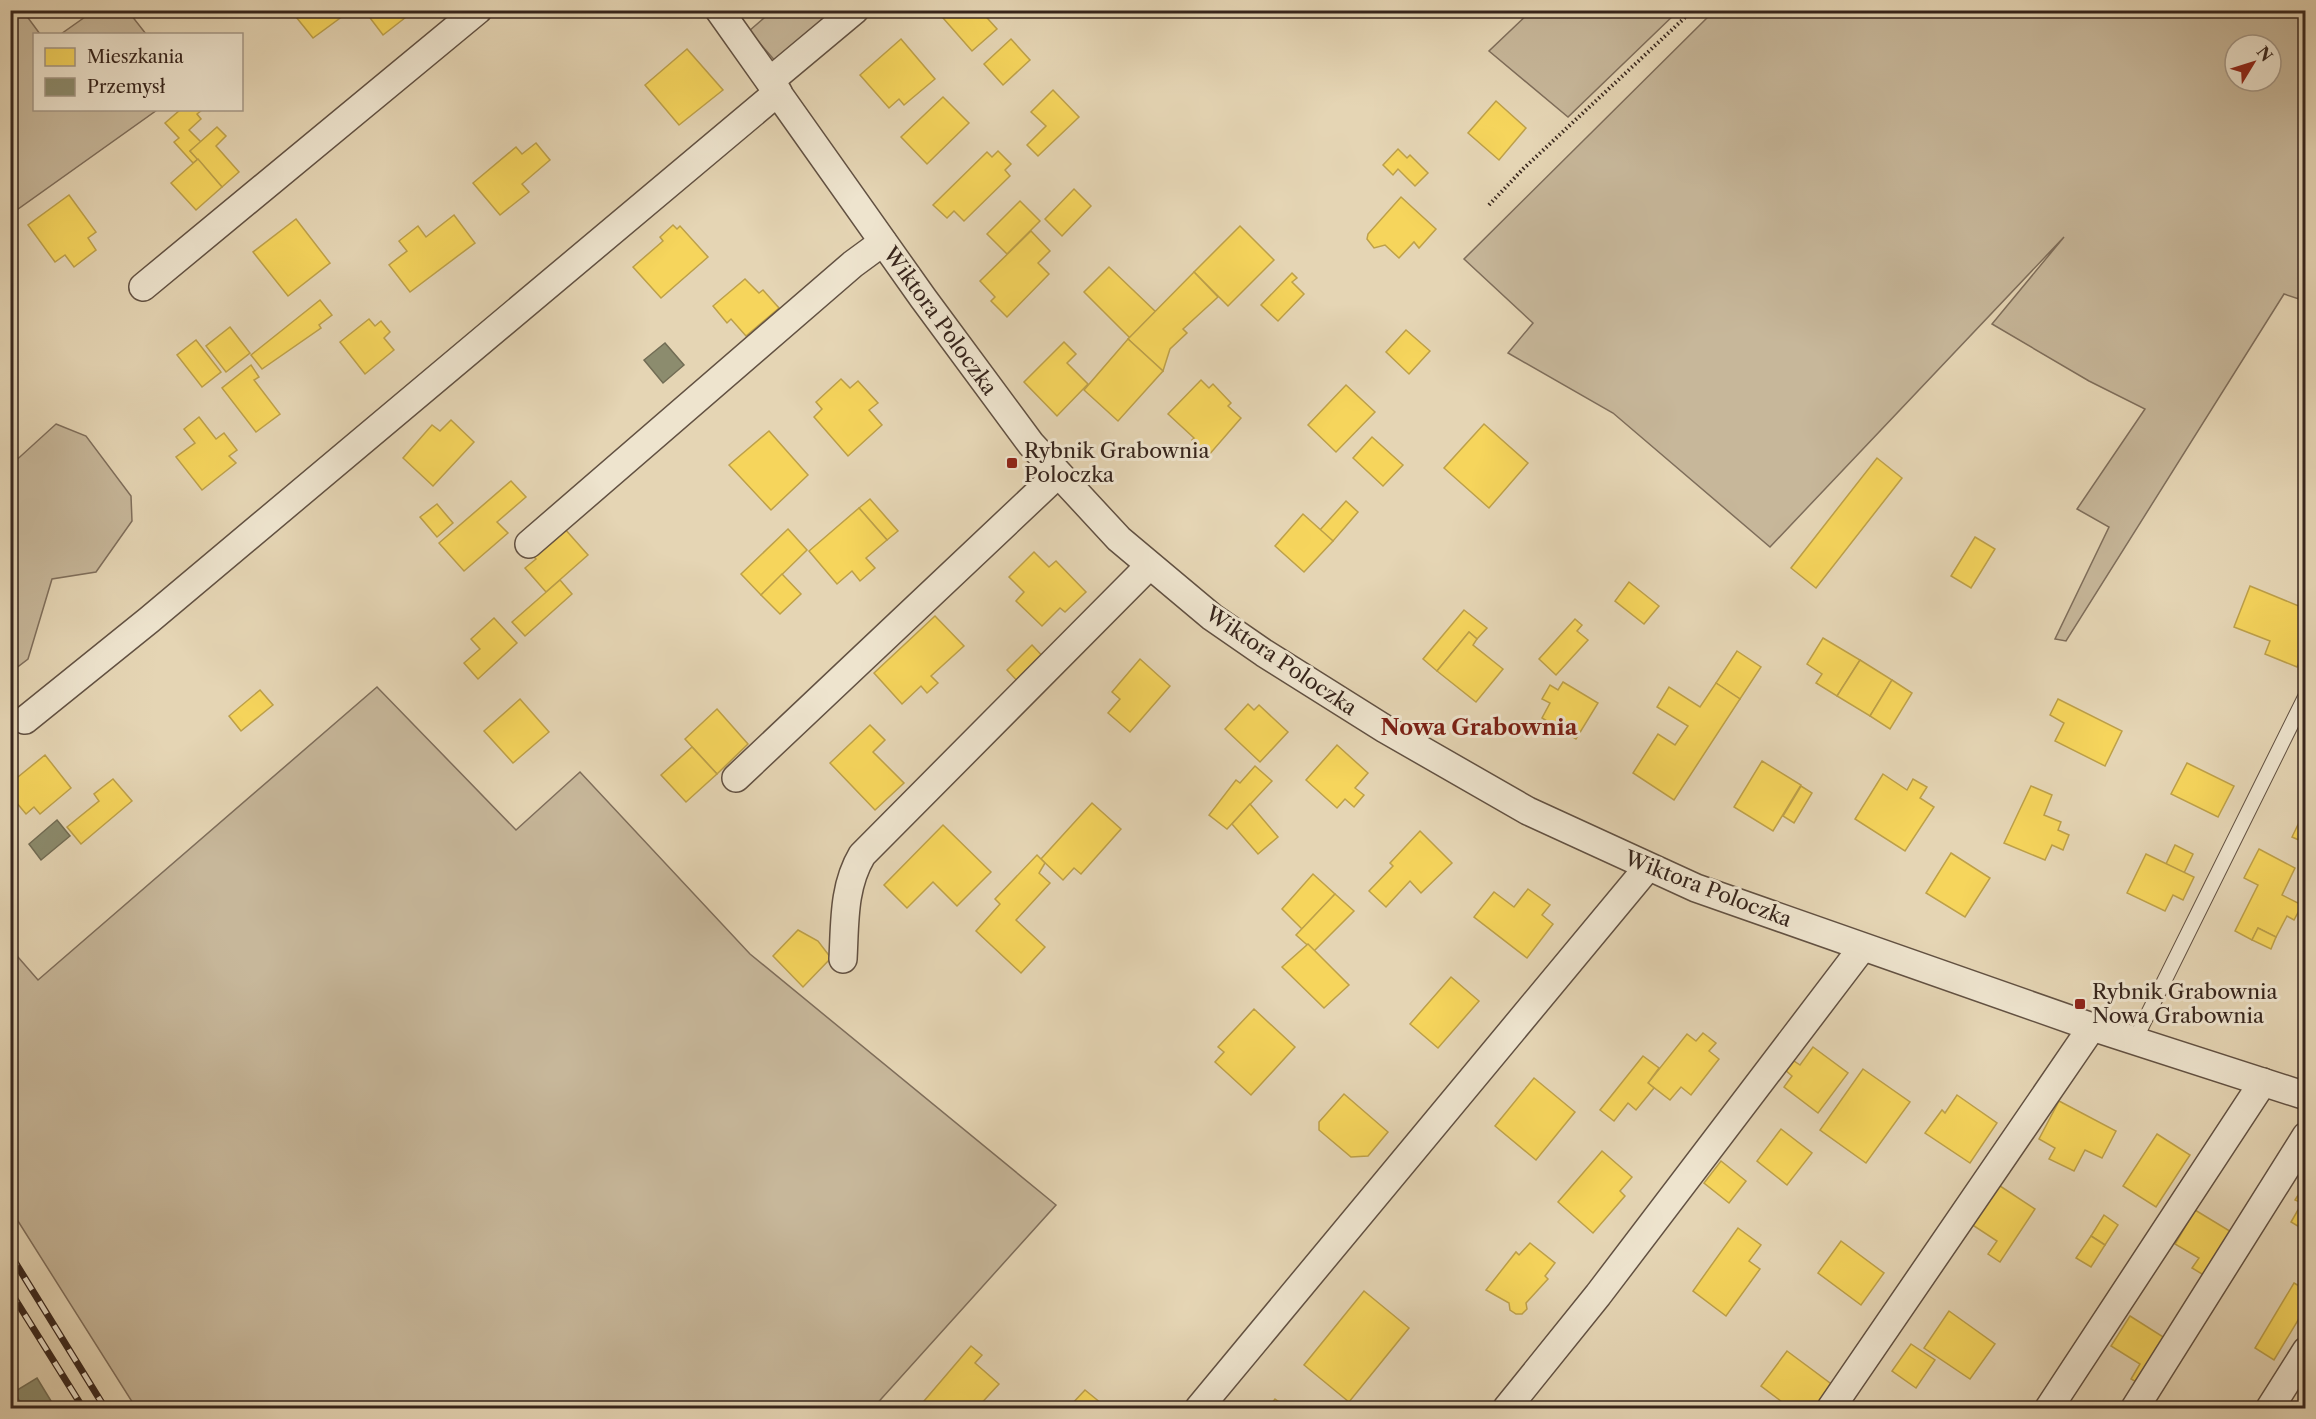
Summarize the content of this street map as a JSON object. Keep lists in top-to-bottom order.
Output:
{
  "streets": {
    "street": ["Wiktora Poloczka"]
  },
  "districts": ["Nowa Grabownia"],
  "places": {
    "transit": ["Rybnik Grabownia Poloczka", "Rybnik Grabownia Nowa Grabownia"]
  },
  "legend": ["Mieszkania", "Przemysł"],
  "north": "top right"
}
